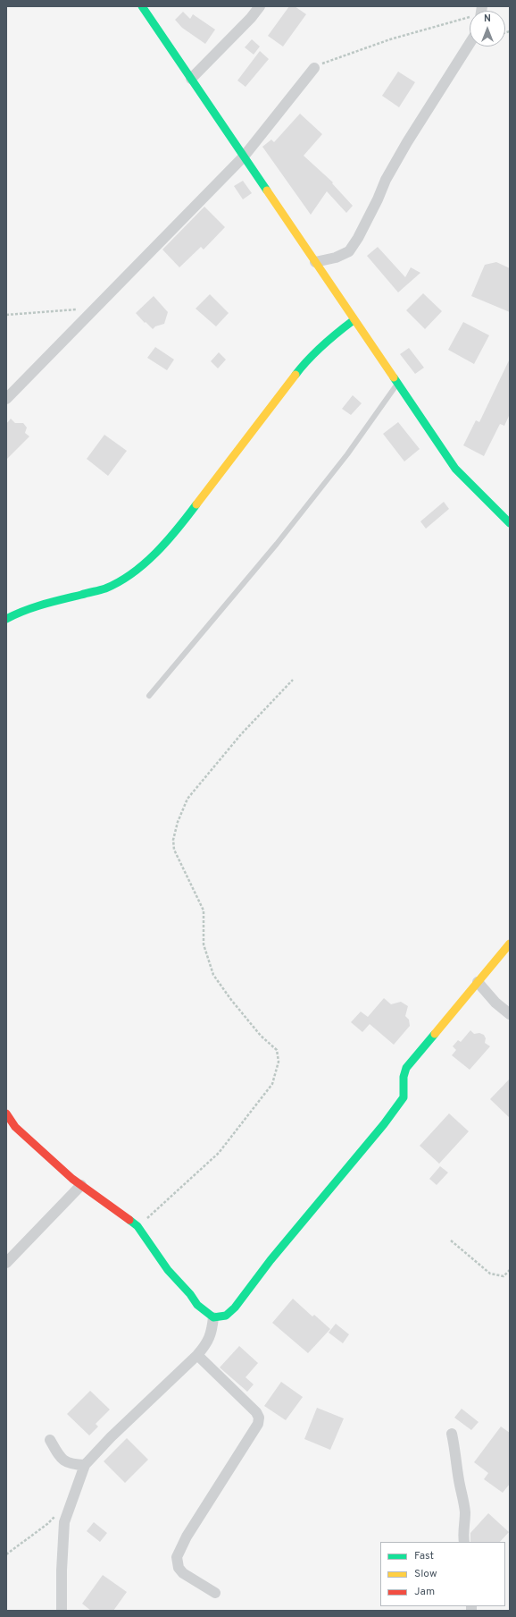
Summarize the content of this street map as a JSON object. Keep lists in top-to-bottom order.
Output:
{
  "legend": ["Fast", "Slow", "Jam"],
  "north": "top"
}
